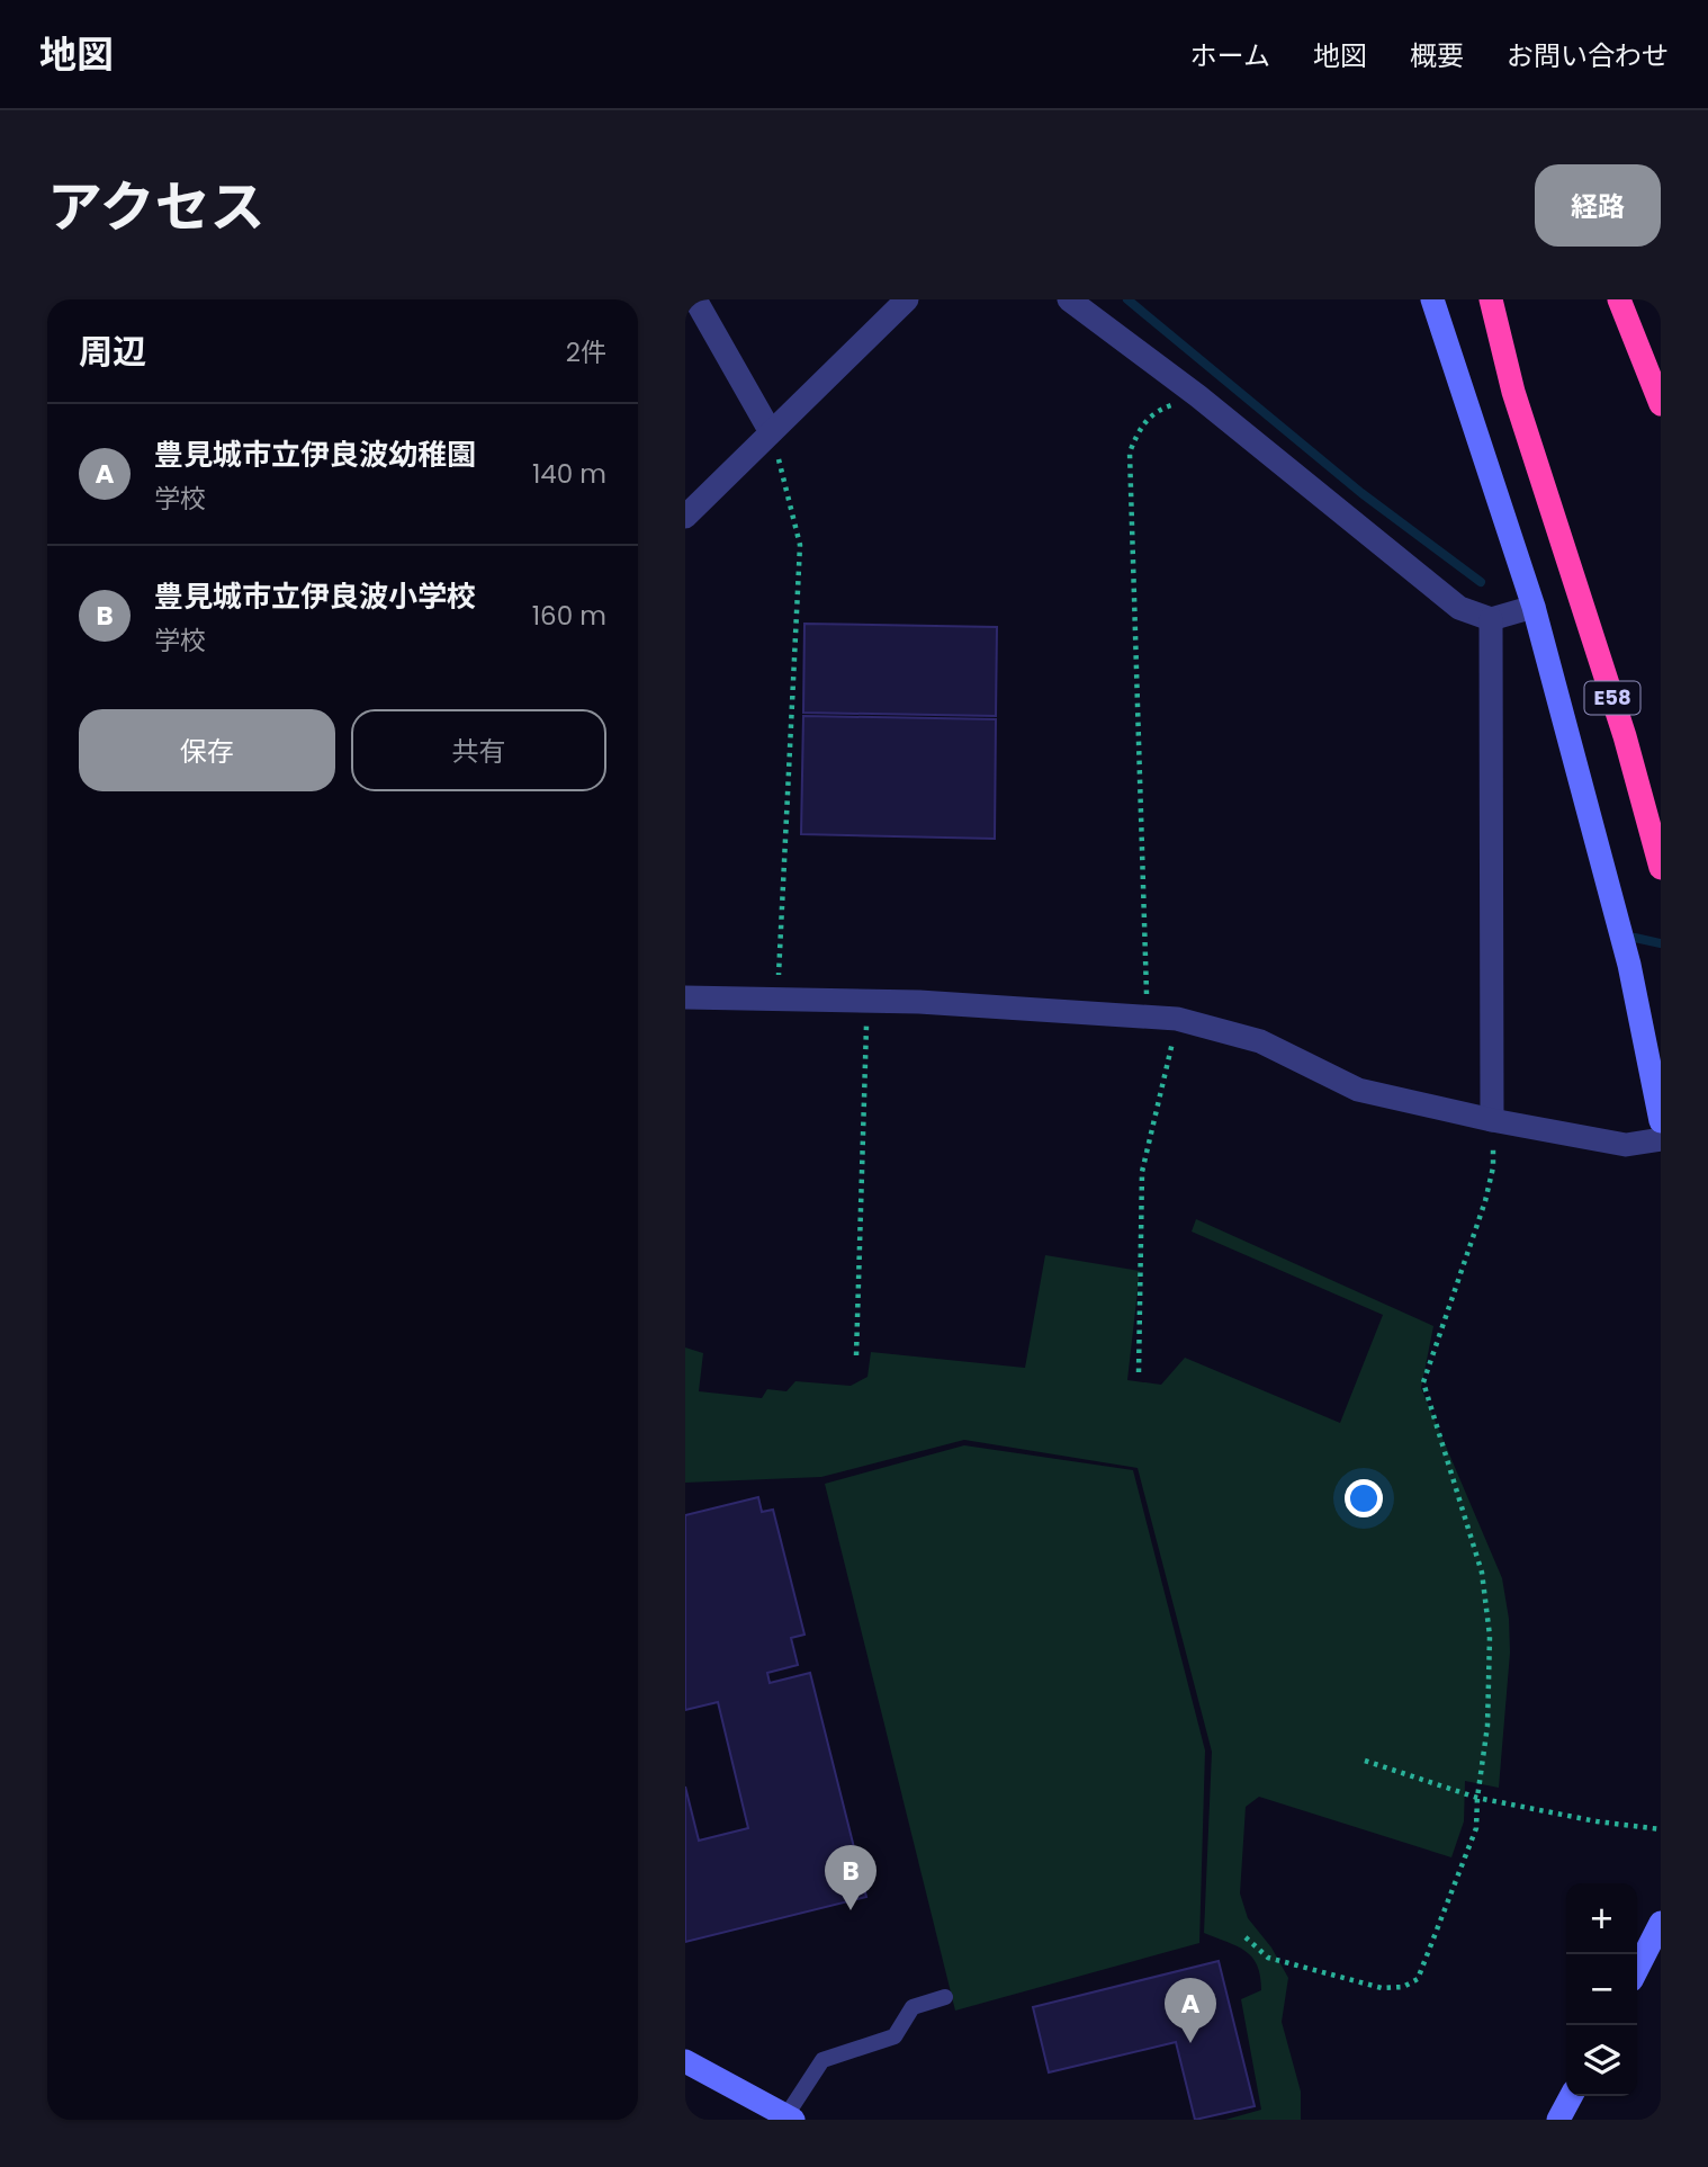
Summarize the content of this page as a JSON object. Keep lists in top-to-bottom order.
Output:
{
  "streets": {
    "highway": ["E58"]
  },
  "page": {
    "header": "地図",
    "nav": [
      "ホーム",
      "地図",
      "概要",
      "お問い合わせ"
    ],
    "title": "アクセス",
    "buttons": [
      "経路",
      ["保存", "共有"]
    ],
    "heading": ["周辺", "2件"],
    "list": [
      {
        "mark": "A",
        "name": "豊見城市立伊良波幼稚園",
        "note": "学校",
        "value": "140 m"
      },
      {
        "mark": "B",
        "name": "豊見城市立伊良波小学校",
        "note": "学校",
        "value": "160 m"
      }
    ],
    "pins": ["B", "A"],
    "map_buttons": ["+", "−"]
  }
}
